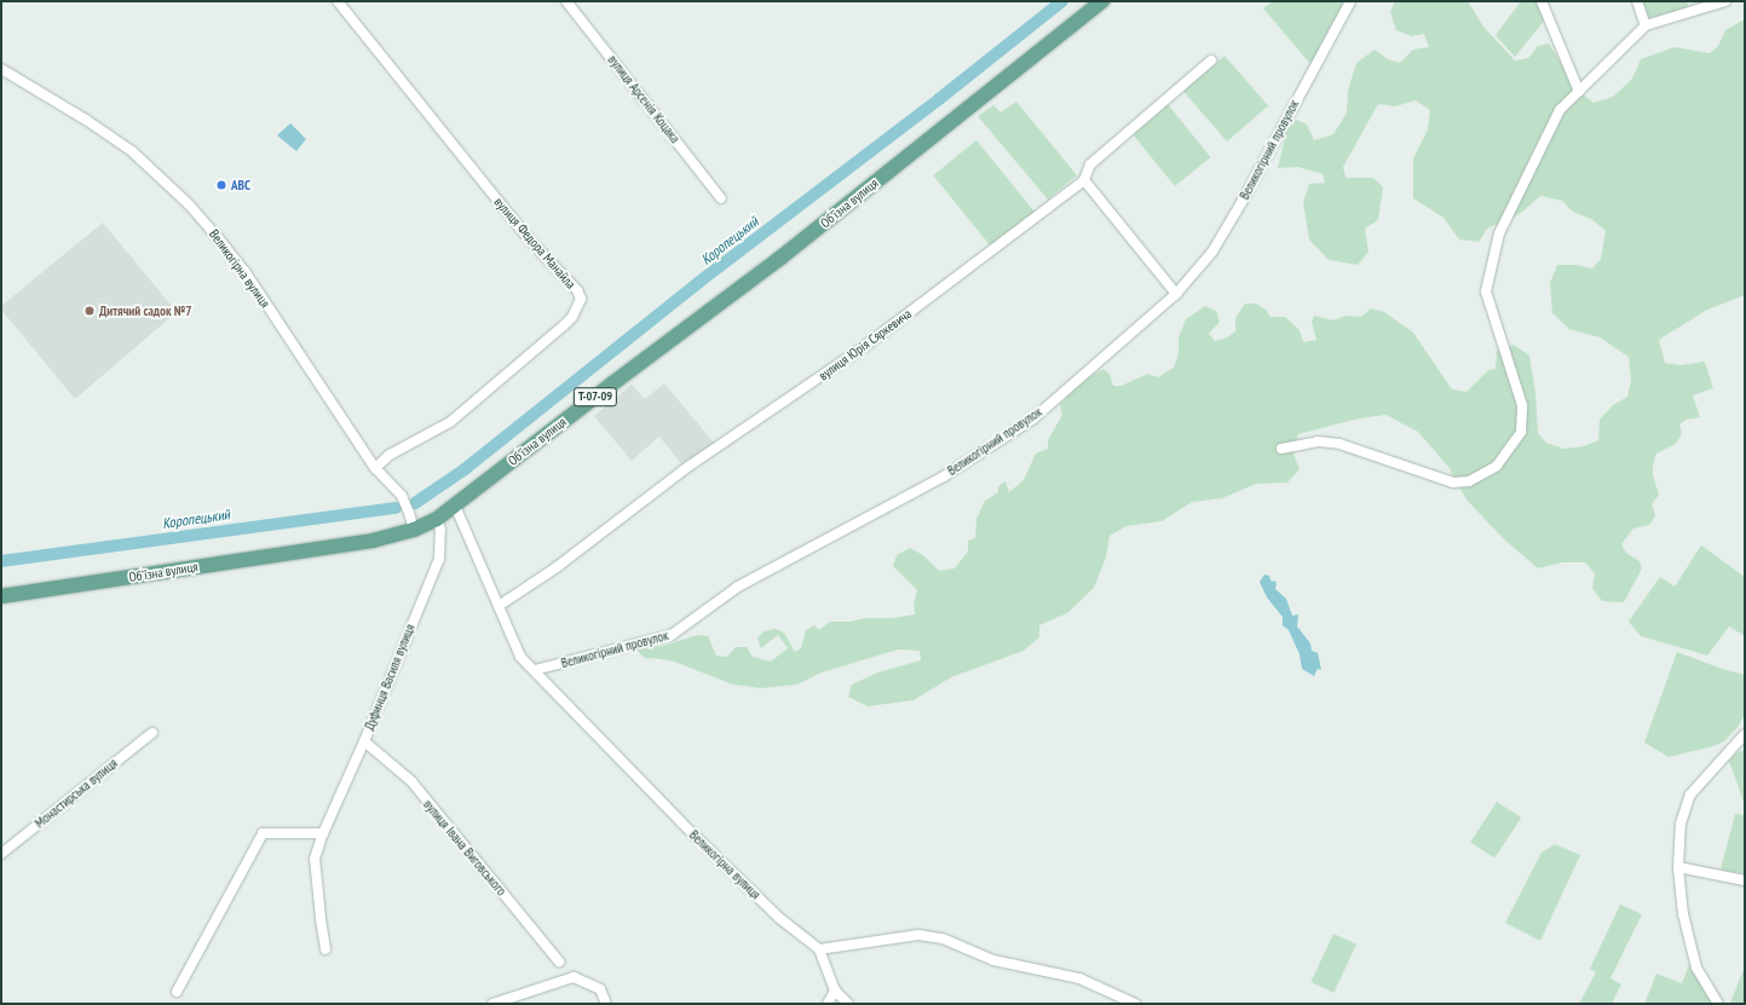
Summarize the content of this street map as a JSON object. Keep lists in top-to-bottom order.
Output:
{
  "streets": {
    "main road": ["Обʼїзна вулиця", "Т-07-09"],
    "street": [
      "вулиця Арсенія Коцака",
      "Великогірний провулок",
      "вулиця Федора Манайла",
      "Великогірна вулиця",
      "вулиця Юрія Сяркевича",
      "Дуфинця Василя вулиця",
      "Монастирська вулиця",
      "вулиця Івана Виговського"
    ]
  },
  "crossings": [
    ["Великогірний провулок", "Великогірна вулиця"],
    ["Обʼїзна вулиця", "Великогірна вулиця"],
    ["Обʼїзна вулиця", "Дуфинця Василя вулиця"],
    ["вулиця Федора Манайла", "Великогірна вулиця"],
    ["Великогірна вулиця", "вулиця Юрія Сяркевича"],
    ["Дуфинця Василя вулиця", "вулиця Івана Виговського"]
  ],
  "water": ["Коропецький"],
  "places": ["АВС", "Дитячий садок №7"]
}
